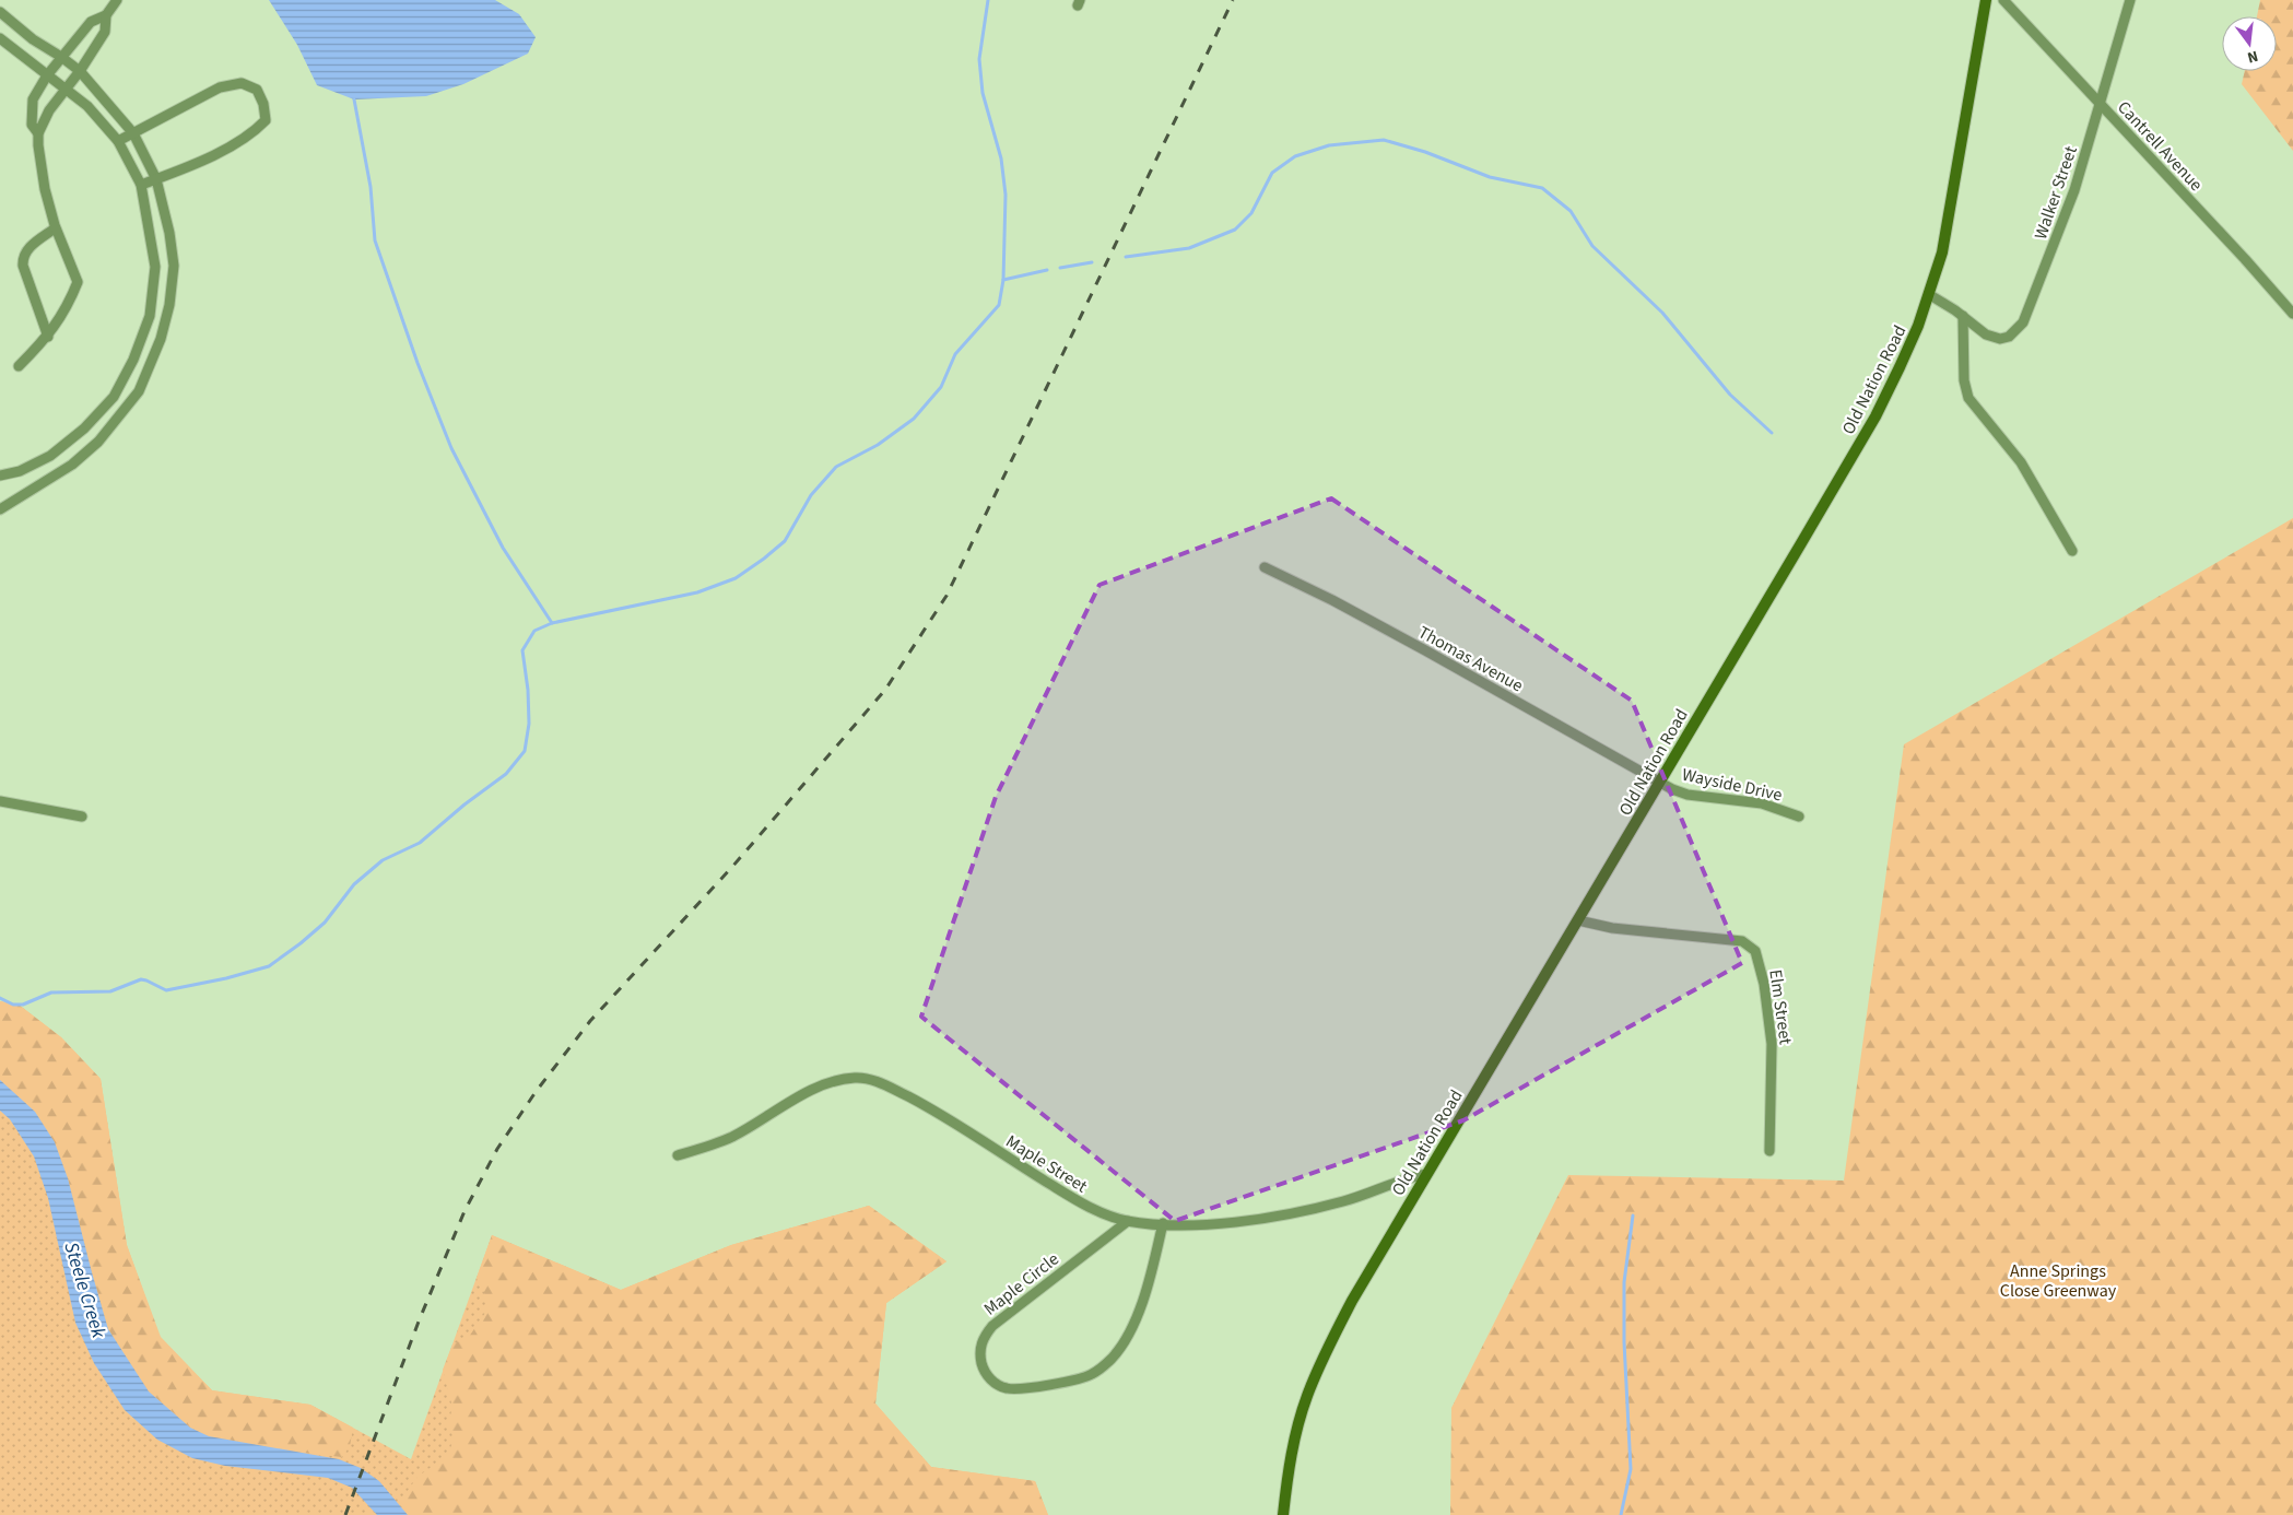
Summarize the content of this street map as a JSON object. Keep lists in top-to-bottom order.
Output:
{
  "streets": {
    "main road": ["Old Nation Road"],
    "street": [
      "Cantrell Avenue",
      "Walker Street",
      "Thomas Avenue",
      "Wayside Drive",
      "Elm Street",
      "Maple Street",
      "Maple Circle"
    ]
  },
  "crossings": [
    ["Cantrell Avenue", "Walker Street"],
    ["Walker Street", "Old Nation Road"],
    ["Old Nation Road", "Thomas Avenue"],
    ["Old Nation Road", "Wayside Drive"],
    ["Old Nation Road", "Elm Street"],
    ["Old Nation Road", "Maple Street"],
    ["Thomas Avenue", "Wayside Drive"],
    ["Maple Street", "Maple Circle"]
  ],
  "water": ["Steele Creek"],
  "parks": ["Anne Springs Close Greenway"],
  "north": "bottom"
}
